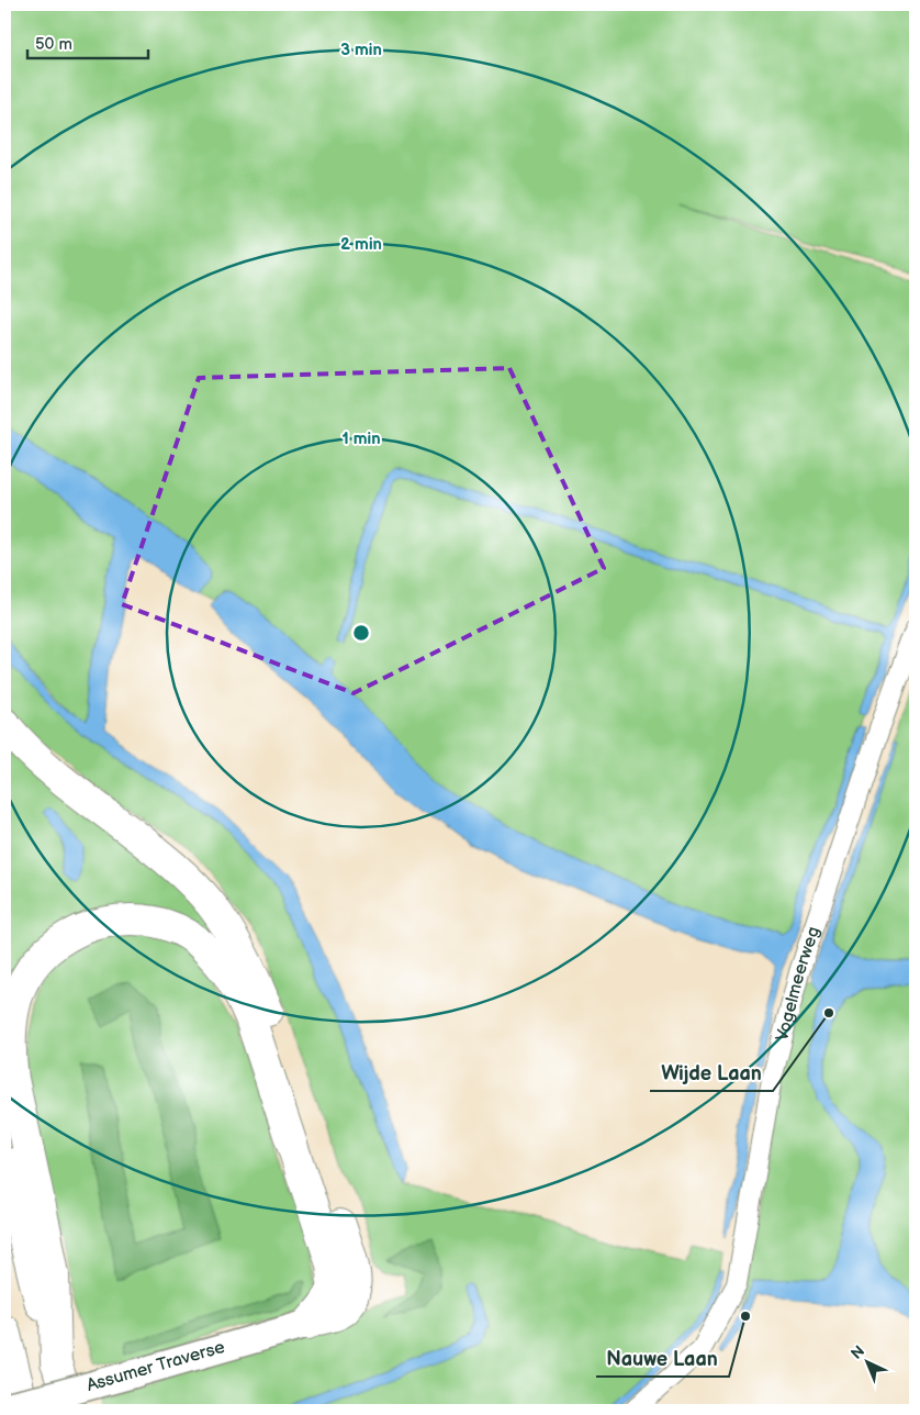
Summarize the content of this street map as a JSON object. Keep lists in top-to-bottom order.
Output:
{
  "streets": {
    "main road": ["Assumer Traverse"],
    "street": ["Vogelmeerweg"]
  },
  "places": ["Wijde Laan", "Nauwe Laan"],
  "scale_bar": "50 m",
  "north": "top left",
  "rings": ["3 min", "2 min", "1 min"]
}
